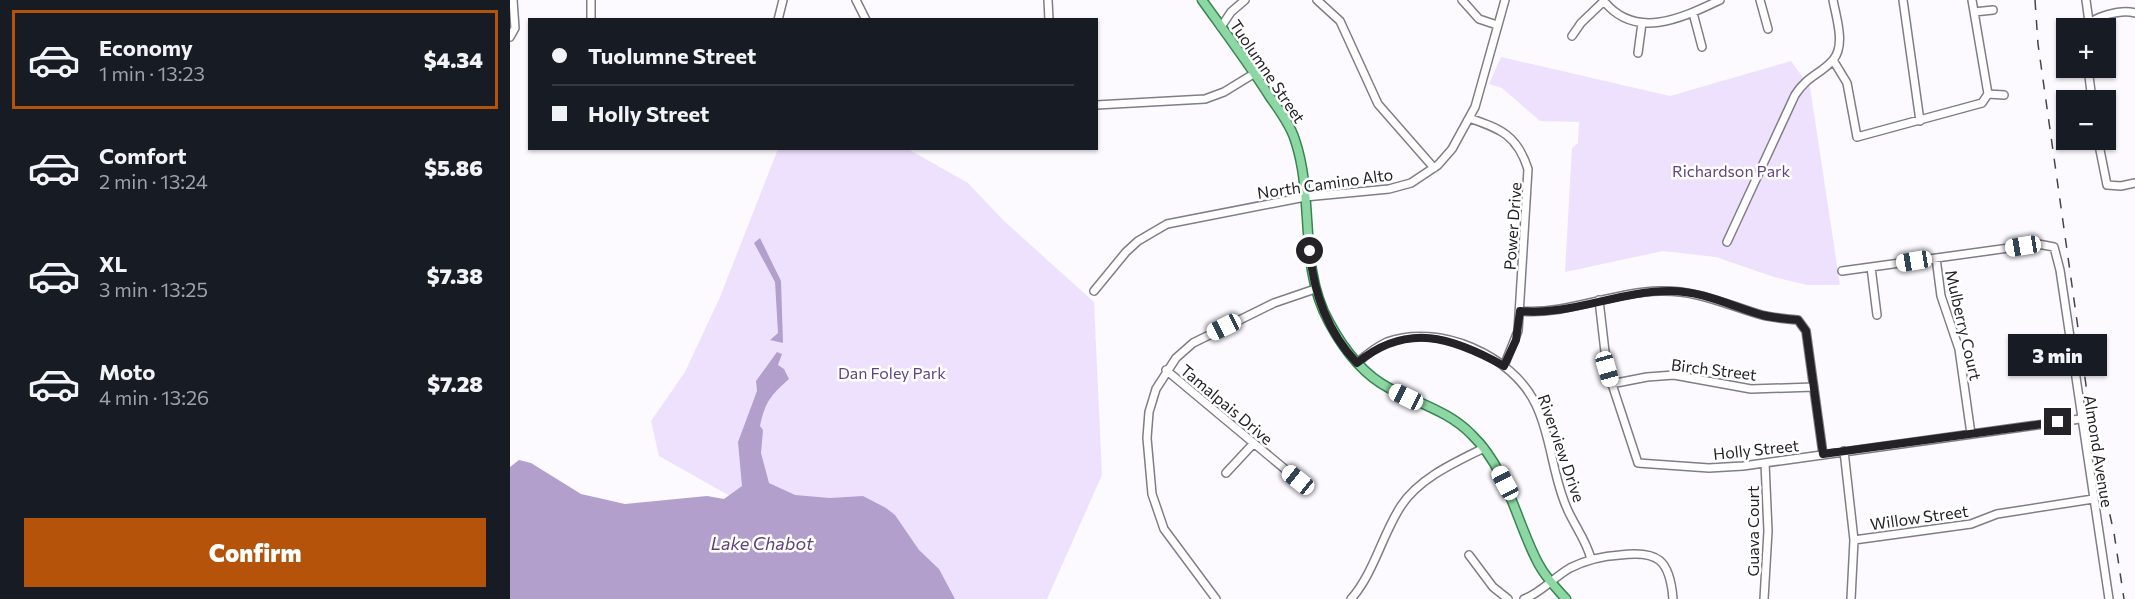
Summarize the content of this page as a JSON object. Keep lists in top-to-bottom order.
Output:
{
  "streets": {
    "main road": ["Tuolumne Street"],
    "street": [
      "North Camino Alto",
      "Power Drive",
      "Mulberry Court",
      "Birch Street",
      "Tamalpais Drive",
      "Riverview Drive",
      "Holly Street",
      "Almond Avenue",
      "Willow Street",
      "Guava Court"
    ]
  },
  "crossings": [
    ["Tuolumne Street", "North Camino Alto"],
    ["Tuolumne Street", "Riverview Drive"],
    ["North Camino Alto", "Power Drive"],
    ["Power Drive", "Riverview Drive"],
    ["Mulberry Court", "Holly Street"],
    ["Mulberry Court", "Almond Avenue"],
    ["Birch Street", "Holly Street"],
    ["Holly Street", "Almond Avenue"],
    ["Holly Street", "Guava Court"],
    ["Almond Avenue", "Willow Street"]
  ],
  "water": ["Lake Chabot"],
  "parks": ["Richardson Park", "Dan Foley Park"],
  "page": {
    "list": [
      {
        "name": "Economy",
        "note": "1 min · 13:23",
        "value": "$4.34"
      },
      {
        "name": "Comfort",
        "note": "2 min · 13:24",
        "value": "$5.86"
      },
      {
        "name": "XL",
        "note": "3 min · 13:25",
        "value": "$7.38"
      },
      {
        "name": "Moto",
        "note": "4 min · 13:26",
        "value": "$7.28"
      }
    ],
    "map_buttons": ["+", "−"],
    "banner": ["Tuolumne Street", "Holly Street"],
    "bubble": "3 min",
    "buttons": "Confirm"
  }
}
